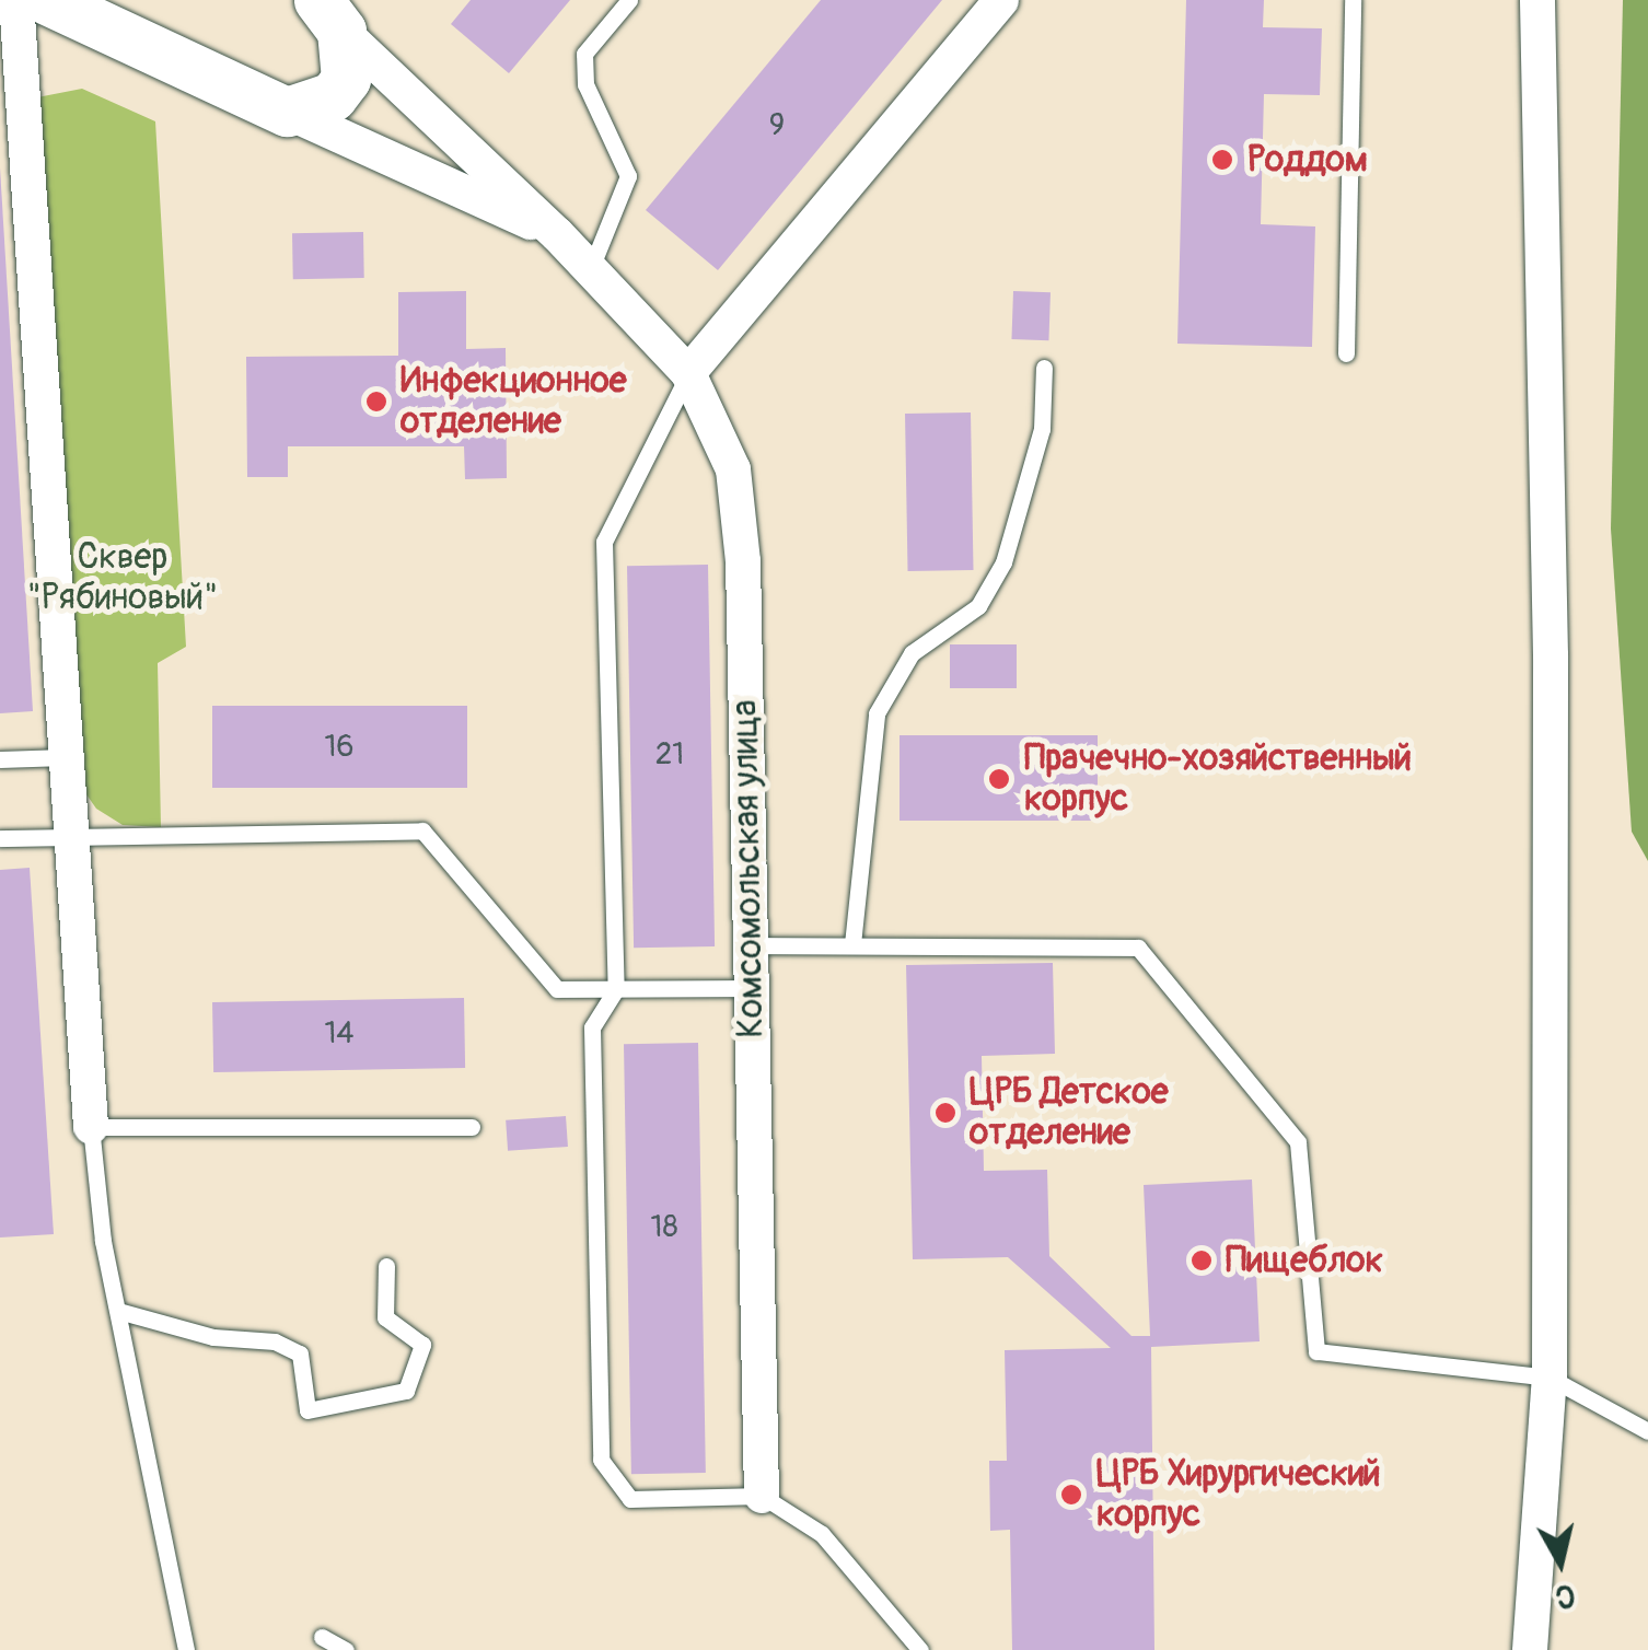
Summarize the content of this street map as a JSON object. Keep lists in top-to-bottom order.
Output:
{
  "streets": {
    "street": ["Комсомольская улица"]
  },
  "parks": ["Сквер \"Рябиновый\""],
  "places": [
    "Роддом",
    "Инфекционное отделение",
    "Прачечно-хозяйственный корпус",
    "ЦРБ Детское отделение",
    "Пищеблок",
    "ЦРБ Хирургический корпус"
  ],
  "house_numbers": [
    "9",
    "16",
    "21",
    "14",
    "18"
  ],
  "north": "bottom"
}
